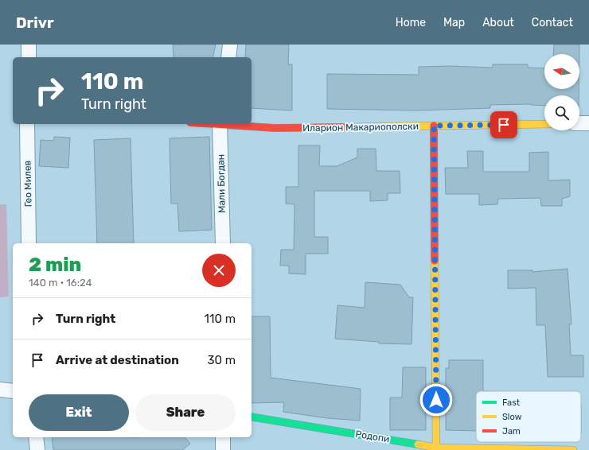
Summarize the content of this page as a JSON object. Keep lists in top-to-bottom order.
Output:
{
  "streets": {
    "street": [
      "Иларион Макариополски",
      "Гео Милев",
      "Мали Богдан",
      "Родопи"
    ]
  },
  "legend": ["Fast", "Slow", "Jam"],
  "north": "left",
  "page": {
    "header": "Drivr",
    "nav": [
      "Home",
      "Map",
      "About",
      "Contact"
    ],
    "turn": ["110 m", "Turn right"],
    "heading": ["2 min", "140 m · 16:24"],
    "list": [
      {
        "name": "Turn right",
        "value": "110 m"
      },
      {
        "name": "Arrive at destination",
        "value": "30 m"
      }
    ],
    "buttons": ["Exit", "Share"]
  }
}
